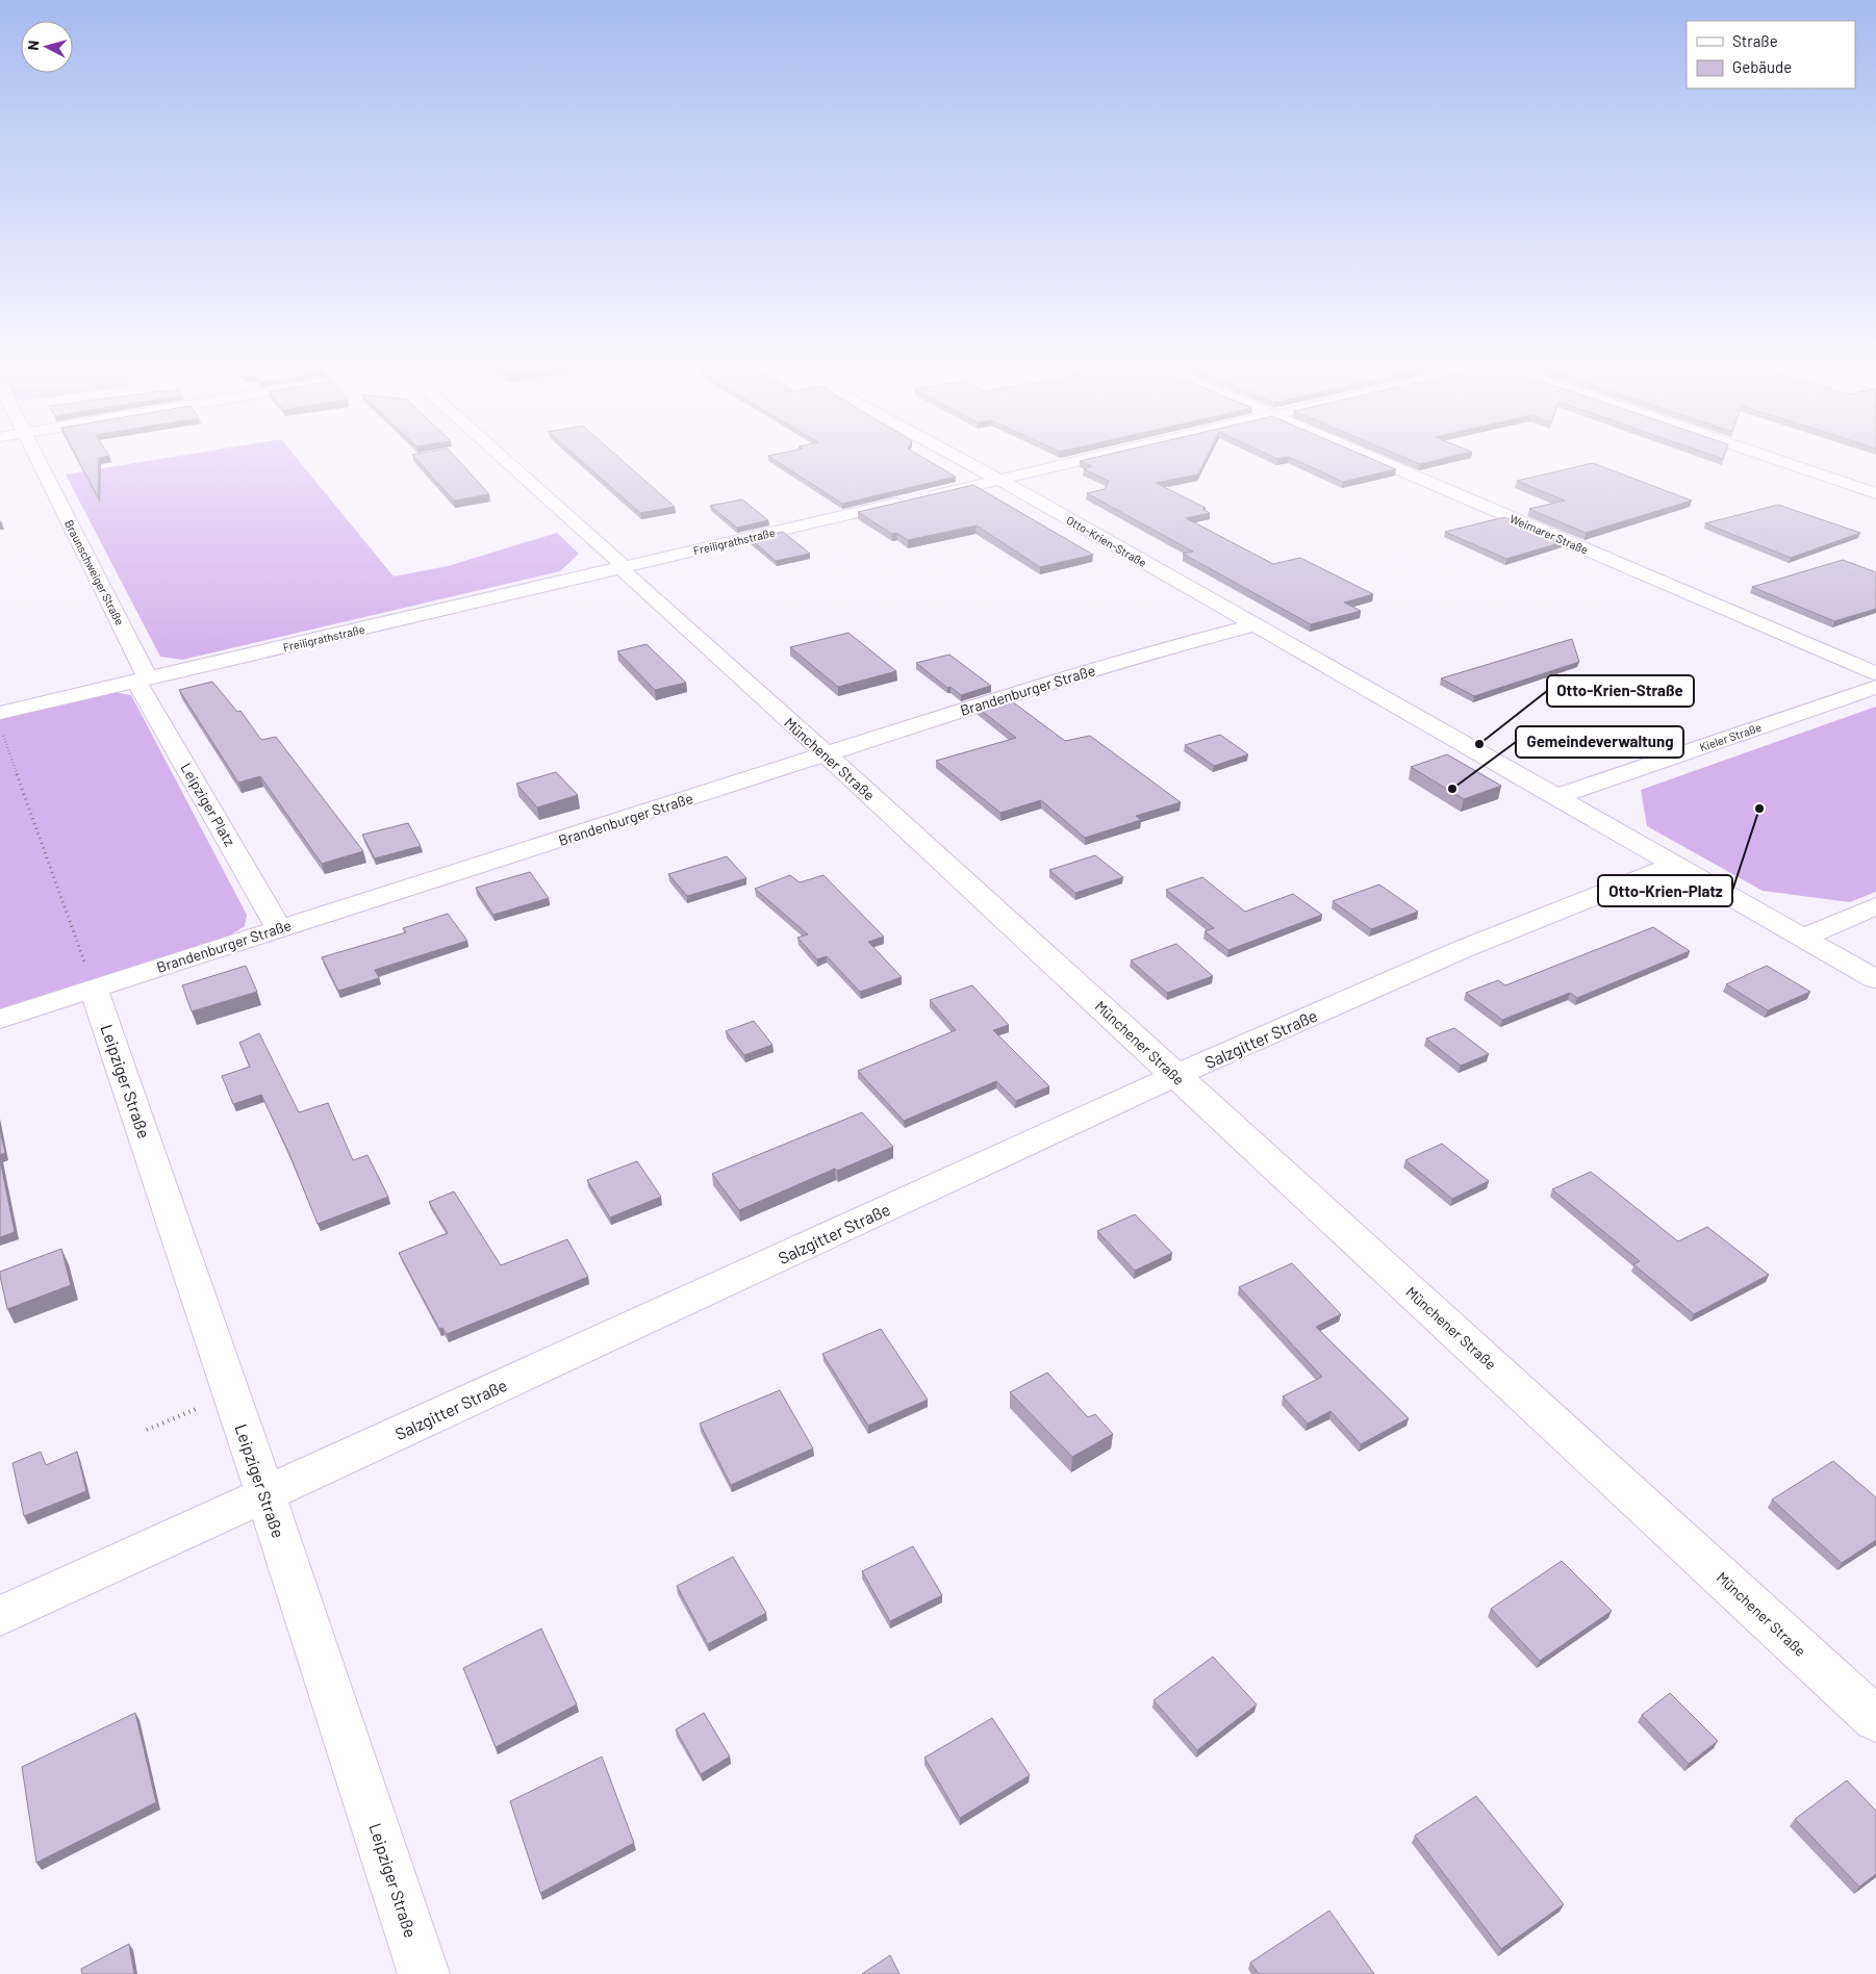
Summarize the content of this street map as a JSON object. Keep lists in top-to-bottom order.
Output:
{
  "streets": {
    "street": [
      "Weimarer Straße",
      "Freiligrathstraße",
      "Otto-Krien-Straße",
      "Braunschweiger Straße",
      "Brandenburger Straße",
      "Kieler Straße",
      "Münchener Straße",
      "Leipziger Platz",
      "Salzgitter Straße",
      "Leipziger Straße"
    ]
  },
  "crossings": [
    ["Freiligrathstraße", "Otto-Krien-Straße"],
    ["Freiligrathstraße", "Braunschweiger Straße"],
    ["Freiligrathstraße", "Münchener Straße"],
    ["Freiligrathstraße", "Leipziger Platz"],
    ["Otto-Krien-Straße", "Brandenburger Straße"],
    ["Otto-Krien-Straße", "Kieler Straße"],
    ["Otto-Krien-Straße", "Salzgitter Straße"],
    ["Braunschweiger Straße", "Leipziger Platz"],
    ["Brandenburger Straße", "Münchener Straße"],
    ["Brandenburger Straße", "Leipziger Platz"],
    ["Brandenburger Straße", "Leipziger Straße"],
    ["Münchener Straße", "Salzgitter Straße"],
    ["Salzgitter Straße", "Leipziger Straße"]
  ],
  "places": ["Otto-Krien-Straße", "Gemeindeverwaltung", "Otto-Krien-Platz"],
  "legend": ["Straße", "Gebäude"],
  "north": "left"
}
